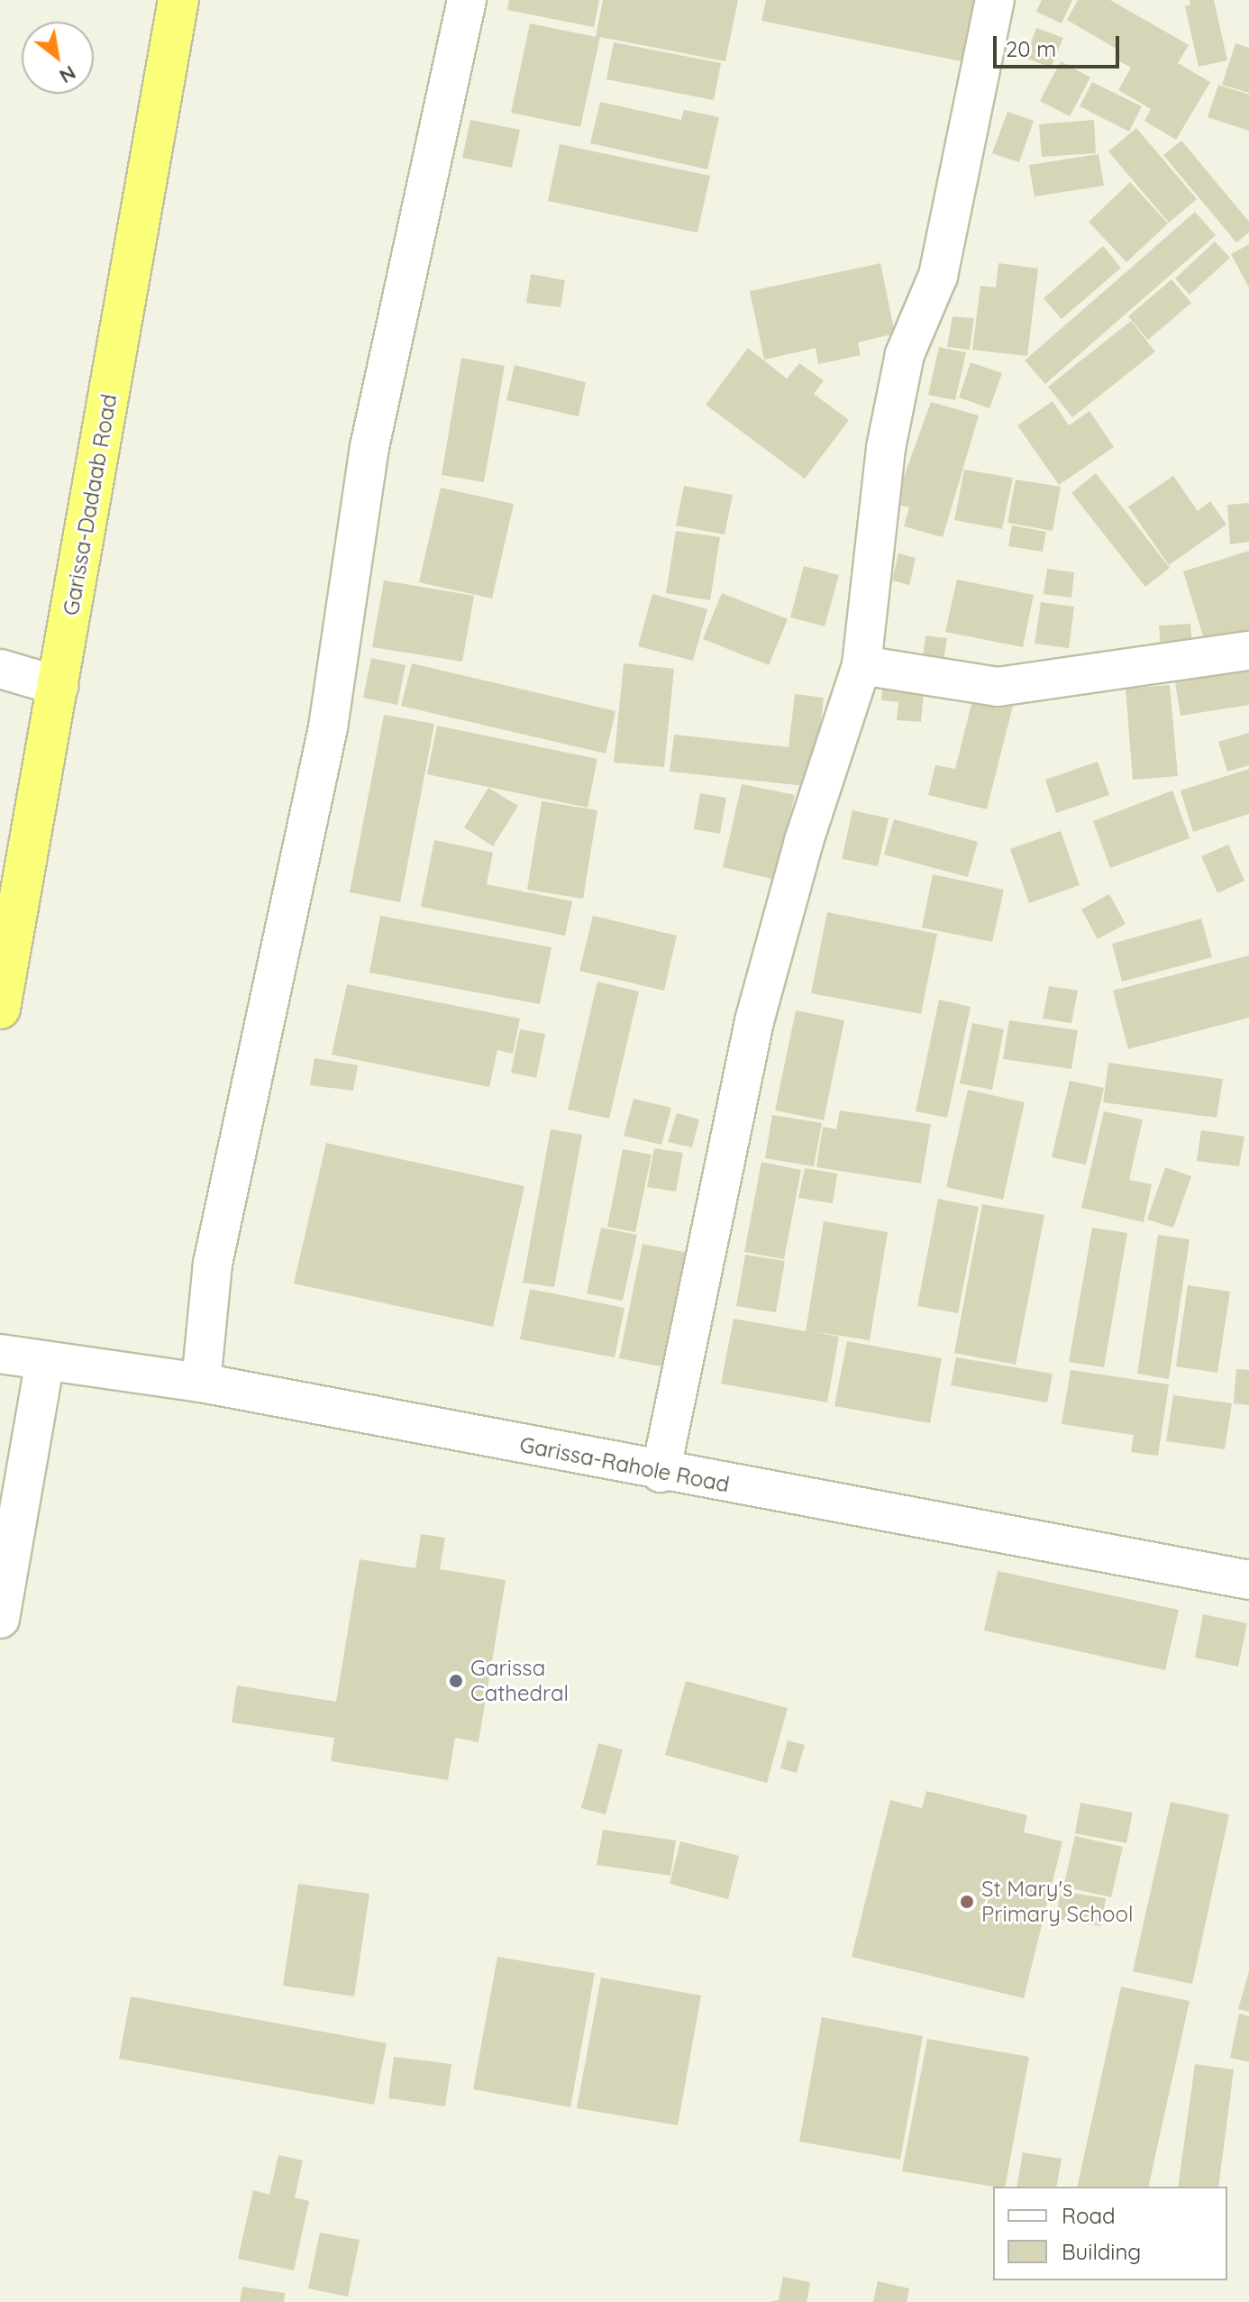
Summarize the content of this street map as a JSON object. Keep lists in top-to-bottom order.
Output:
{
  "streets": {
    "highway": ["Garissa-Dadaab Road"],
    "street": ["Garissa-Rahole Road"]
  },
  "places": ["Garissa Cathedral", "St Mary's Primary School"],
  "legend": ["Road", "Building"],
  "scale_bar": "20 m",
  "north": "bottom right"
}
